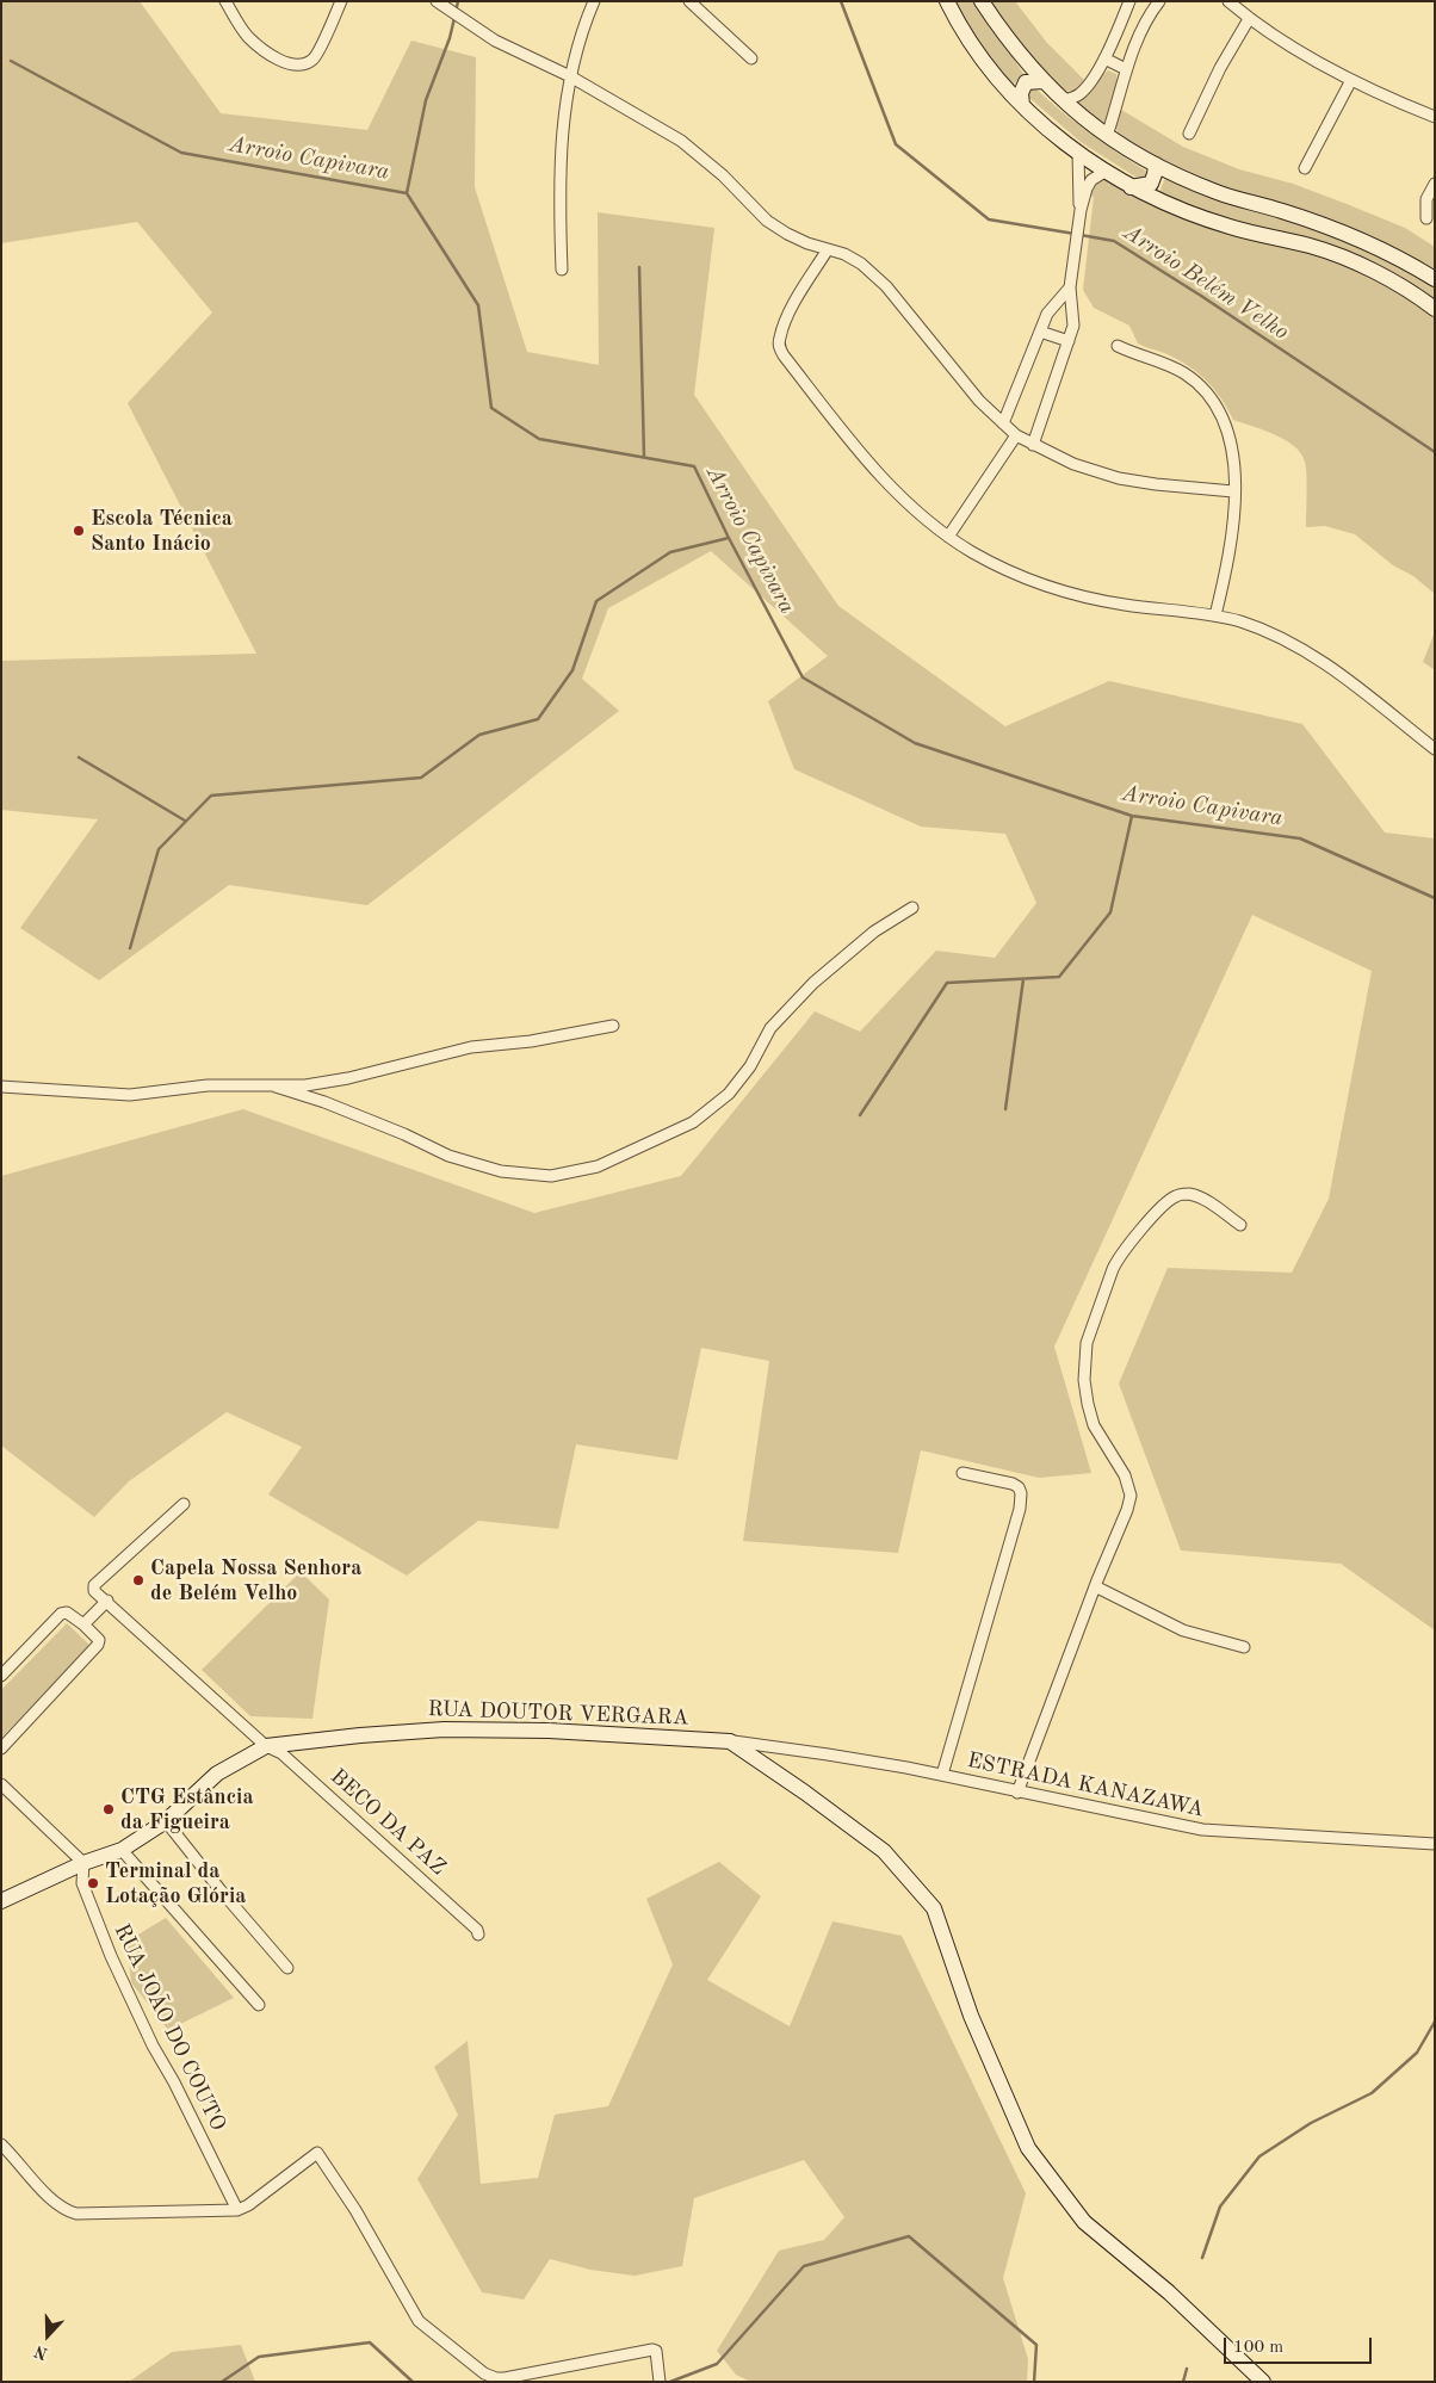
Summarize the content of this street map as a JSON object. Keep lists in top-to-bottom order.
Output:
{
  "streets": {
    "main road": ["RUA DOUTOR VERGARA"],
    "street": ["ESTRADA KANAZAWA", "BECO DA PAZ", "RUA JOÃO DO COUTO"]
  },
  "crossings": [
    ["RUA DOUTOR VERGARA", "ESTRADA KANAZAWA"],
    ["RUA DOUTOR VERGARA", "BECO DA PAZ"],
    ["RUA DOUTOR VERGARA", "RUA JOÃO DO COUTO"]
  ],
  "water": ["Arroio Capivara", "Arroio Belém Velho"],
  "places": [
    "Escola Técnica Santo Inácio",
    "Capela Nossa Senhora de Belém Velho",
    "CTG Estância da Figueira",
    "Terminal da Lotação Glória"
  ],
  "scale_bar": "100 m",
  "north": "bottom"
}
